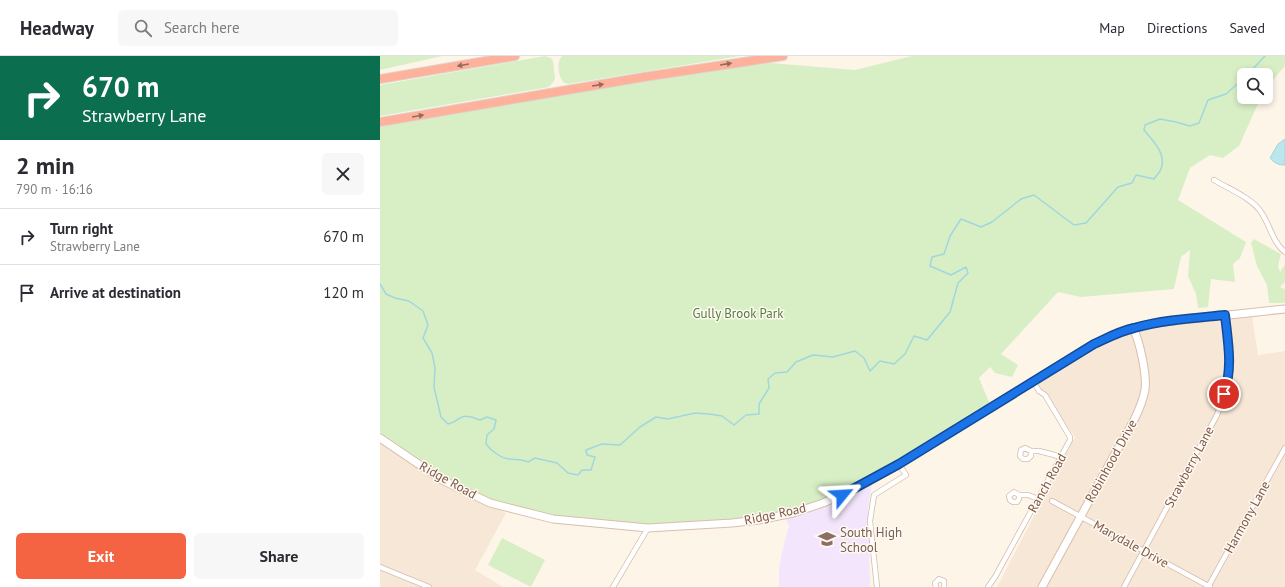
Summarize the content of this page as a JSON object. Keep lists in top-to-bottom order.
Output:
{
  "streets": {
    "main road": ["Robinhood Drive", "Ridge Road"],
    "street": [
      "Strawberry Lane",
      "Ranch Road",
      "Harmony Lane",
      "Marydale Drive"
    ]
  },
  "crossings": [
    ["Robinhood Drive", "Ridge Road"],
    ["Robinhood Drive", "Marydale Drive"],
    ["Strawberry Lane", "Ridge Road"],
    ["Strawberry Lane", "Marydale Drive"],
    ["Ridge Road", "Ranch Road"],
    ["Harmony Lane", "Marydale Drive"]
  ],
  "parks": ["Gully Brook Park"],
  "places": {
    "school or university": ["South High School"]
  },
  "page": {
    "header": "Headway",
    "search": "Search here",
    "nav": ["Map", "Directions", "Saved"],
    "turn": ["670 m", "Strawberry Lane"],
    "heading": ["2 min", "790 m · 16:16"],
    "list": [
      {
        "name": "Turn right",
        "note": "Strawberry Lane",
        "value": "670 m"
      },
      {
        "name": "Arrive at destination",
        "value": "120 m"
      }
    ],
    "buttons": ["Exit", "Share"]
  }
}
